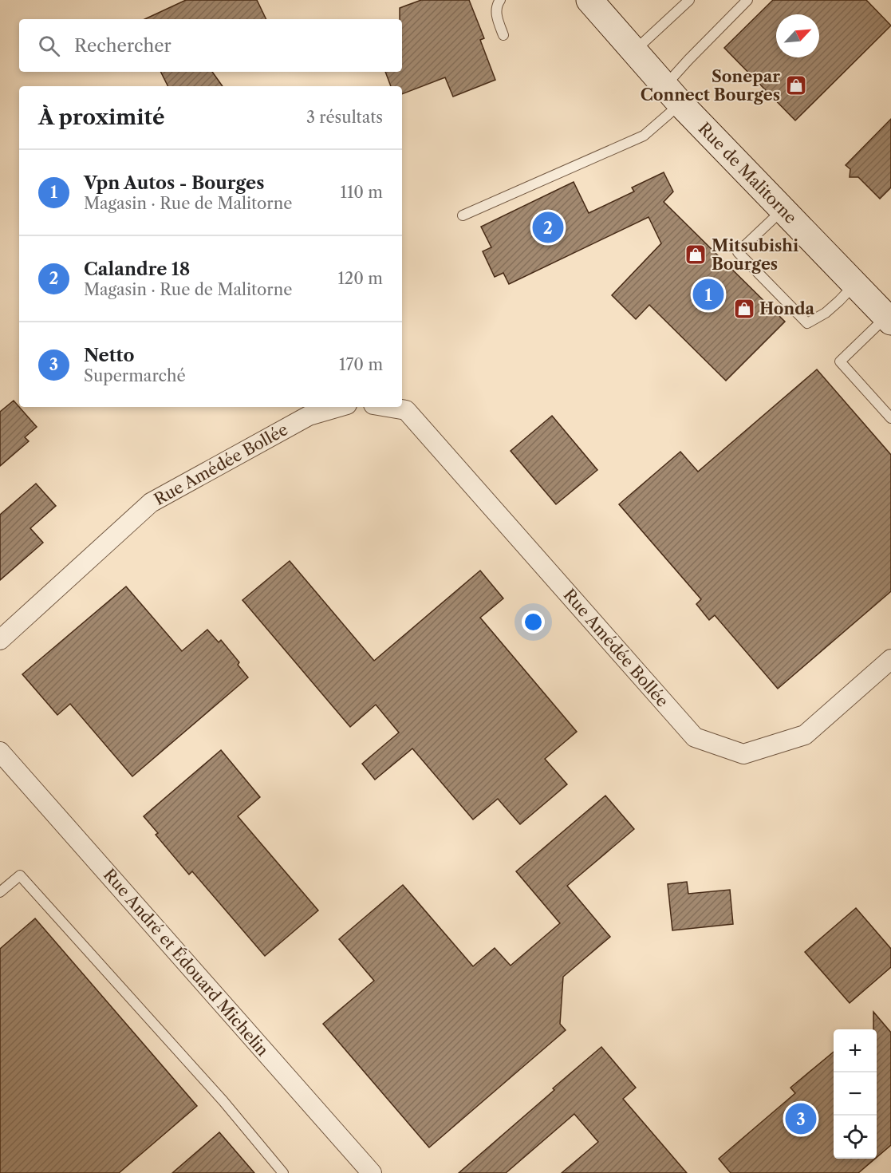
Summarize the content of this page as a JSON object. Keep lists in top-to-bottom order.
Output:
{
  "streets": {
    "main road": ["Rue de Malitorne"],
    "street": ["Rue Amédée Bollée", "Rue André et Édouard Michelin"]
  },
  "places": {
    "shop": ["Sonepar Connect Bourges", "Mitsubishi Bourges", "Honda"]
  },
  "north": "top right",
  "page": {
    "search": "Rechercher",
    "heading": ["À proximité", "3 résultats"],
    "list": [
      {
        "mark": "1",
        "name": "Vpn Autos - Bourges",
        "note": "Magasin · Rue de Malitorne",
        "value": "110 m"
      },
      {
        "mark": "2",
        "name": "Calandre 18",
        "note": "Magasin · Rue de Malitorne",
        "value": "120 m"
      },
      {
        "mark": "3",
        "name": "Netto",
        "note": "Supermarché",
        "value": "170 m"
      }
    ],
    "pins": ["2", "1", "3"],
    "map_buttons": ["+", "−"]
  }
}
